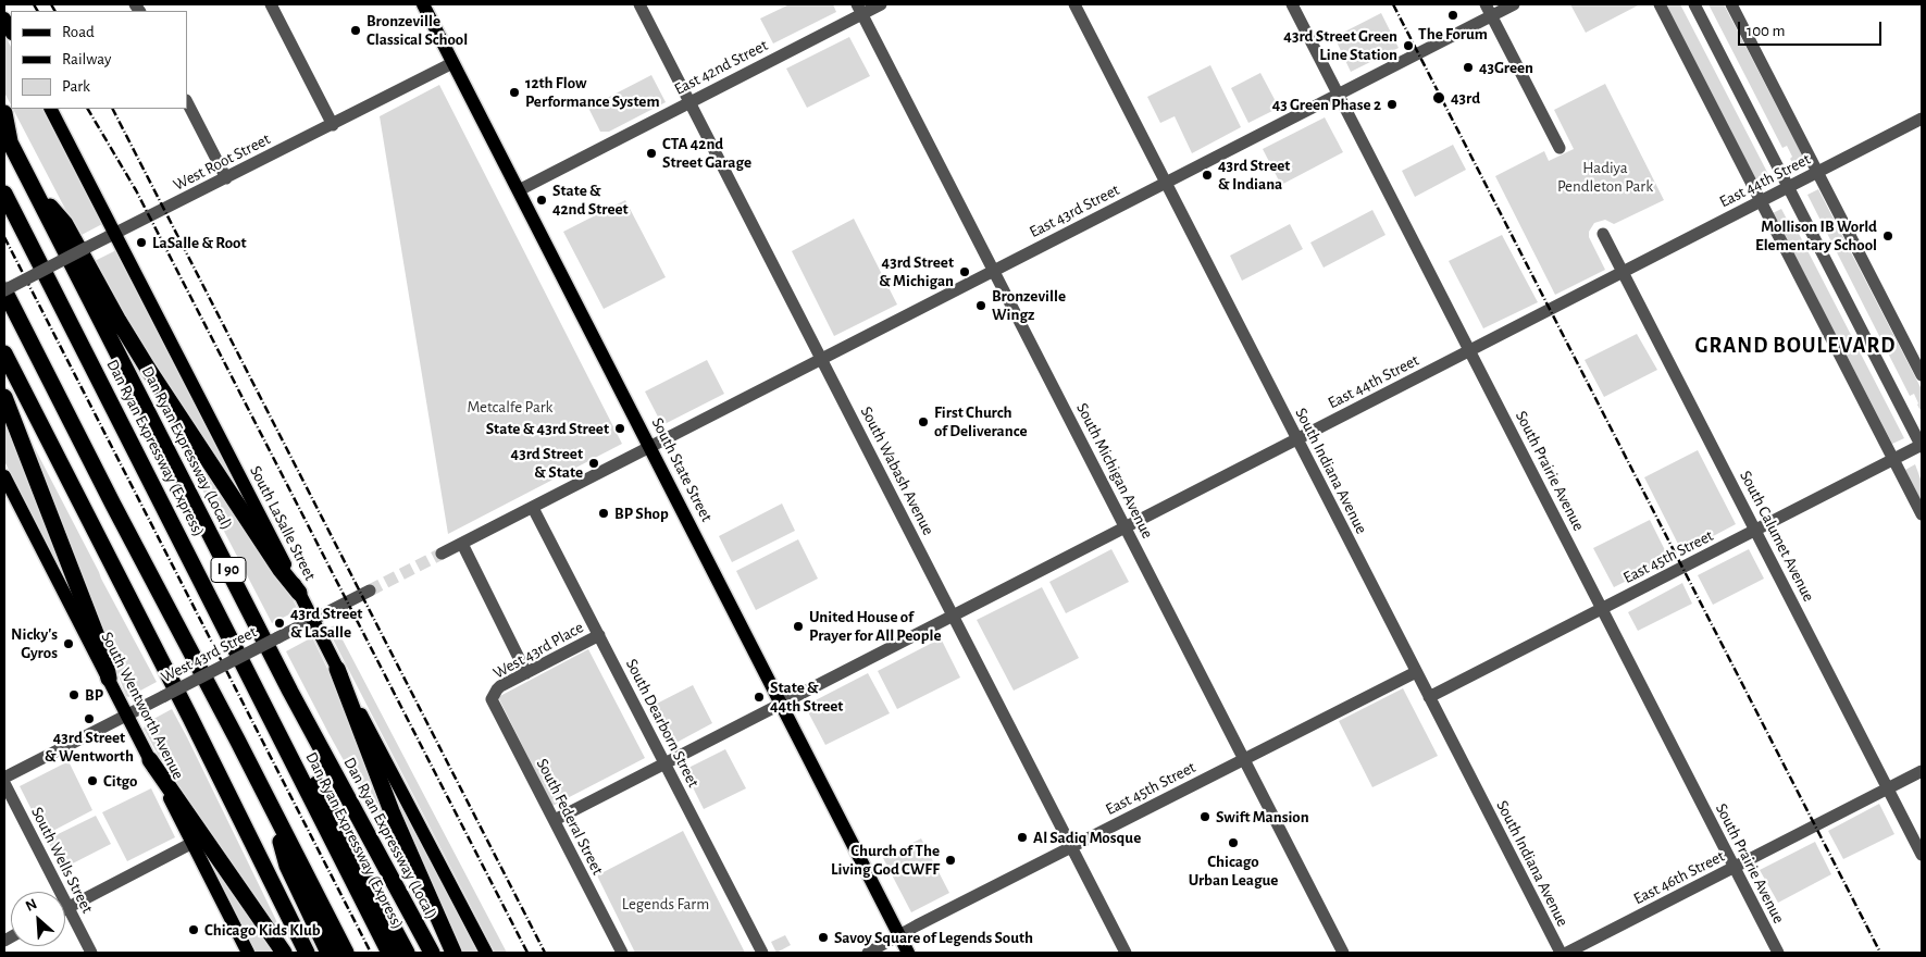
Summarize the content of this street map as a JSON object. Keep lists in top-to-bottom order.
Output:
{
  "streets": {
    "highway": ["Dan Ryan Expressway (Express)", "Dan Ryan Expressway (Local)", "I 90"],
    "main road": ["South State Street", "South LaSalle Street", "South Wentworth Avenue"],
    "street": [
      "East 42nd Street",
      "West Root Street",
      "East 44th Street",
      "East 43rd Street",
      "South Wabash Avenue",
      "South Michigan Avenue",
      "South Indiana Avenue",
      "South Prairie Avenue",
      "South Calumet Avenue",
      "East 45th Street",
      "West 43rd Place",
      "West 43rd Street",
      "South Dearborn Street",
      "South Federal Street",
      "South Wells Street",
      "East 46th Street"
    ]
  },
  "crossings": [
    ["East 42nd Street", "South State Street"],
    ["East 42nd Street", "South Wabash Avenue"],
    ["East 42nd Street", "South Michigan Avenue"],
    ["West Root Street", "South State Street"],
    ["West Root Street", "South LaSalle Street"],
    ["East 44th Street", "South State Street"],
    ["East 44th Street", "South Wabash Avenue"],
    ["East 44th Street", "South Michigan Avenue"],
    ["East 44th Street", "South Indiana Avenue"],
    ["East 44th Street", "South Prairie Avenue"],
    ["East 44th Street", "South Calumet Avenue"],
    ["East 44th Street", "South Dearborn Street"],
    ["East 44th Street", "South Federal Street"],
    ["East 43rd Street", "South State Street"],
    ["East 43rd Street", "South Wabash Avenue"],
    ["East 43rd Street", "South Michigan Avenue"],
    ["East 43rd Street", "South Indiana Avenue"],
    ["East 43rd Street", "South Prairie Avenue"],
    ["South State Street", "East 45th Street"],
    ["South Wabash Avenue", "East 45th Street"],
    ["South Michigan Avenue", "East 45th Street"],
    ["South Indiana Avenue", "East 45th Street"],
    ["South Prairie Avenue", "East 45th Street"],
    ["South Prairie Avenue", "East 46th Street"],
    ["South LaSalle Street", "West 43rd Street"],
    ["South Calumet Avenue", "East 45th Street"],
    ["South Calumet Avenue", "East 46th Street"],
    ["West 43rd Place", "South Dearborn Street"],
    ["West 43rd Place", "South Federal Street"],
    ["West 43rd Street", "South Wentworth Avenue"]
  ],
  "districts": ["GRAND BOULEVARD"],
  "parks": ["Hadiya Pendleton Park", "Metcalfe Park", "Legends Farm"],
  "places": [
    "The Forum",
    "Bronzeville Classical School",
    "43rd Street Green Line Station",
    "43Green",
    "12th Flow Performance System",
    "43rd",
    "43 Green Phase 2",
    "CTA 42nd Street Garage",
    "43rd Street & Indiana",
    "State & 42nd Street",
    "Mollison IB World Elementary School",
    "LaSalle & Root",
    "43rd Street & Michigan",
    "Bronzeville Wingz",
    "First Church of Deliverance",
    "State & 43rd Street",
    "43rd Street & State",
    "BP Shop",
    "43rd Street & LaSalle",
    "United House of Prayer for All People",
    "Nicky's Gyros",
    "BP",
    "State & 44th Street",
    "43rd Street & Wentworth",
    "Citgo",
    "Swift Mansion",
    "Al Sadiq Mosque",
    "Chicago Urban League",
    "Church of The Living God CWFF",
    "Chicago Kids Klub",
    "Savoy Square of Legends South"
  ],
  "legend": ["Road", "Railway", "Park"],
  "scale_bar": "100 m",
  "north": "top left"
}
